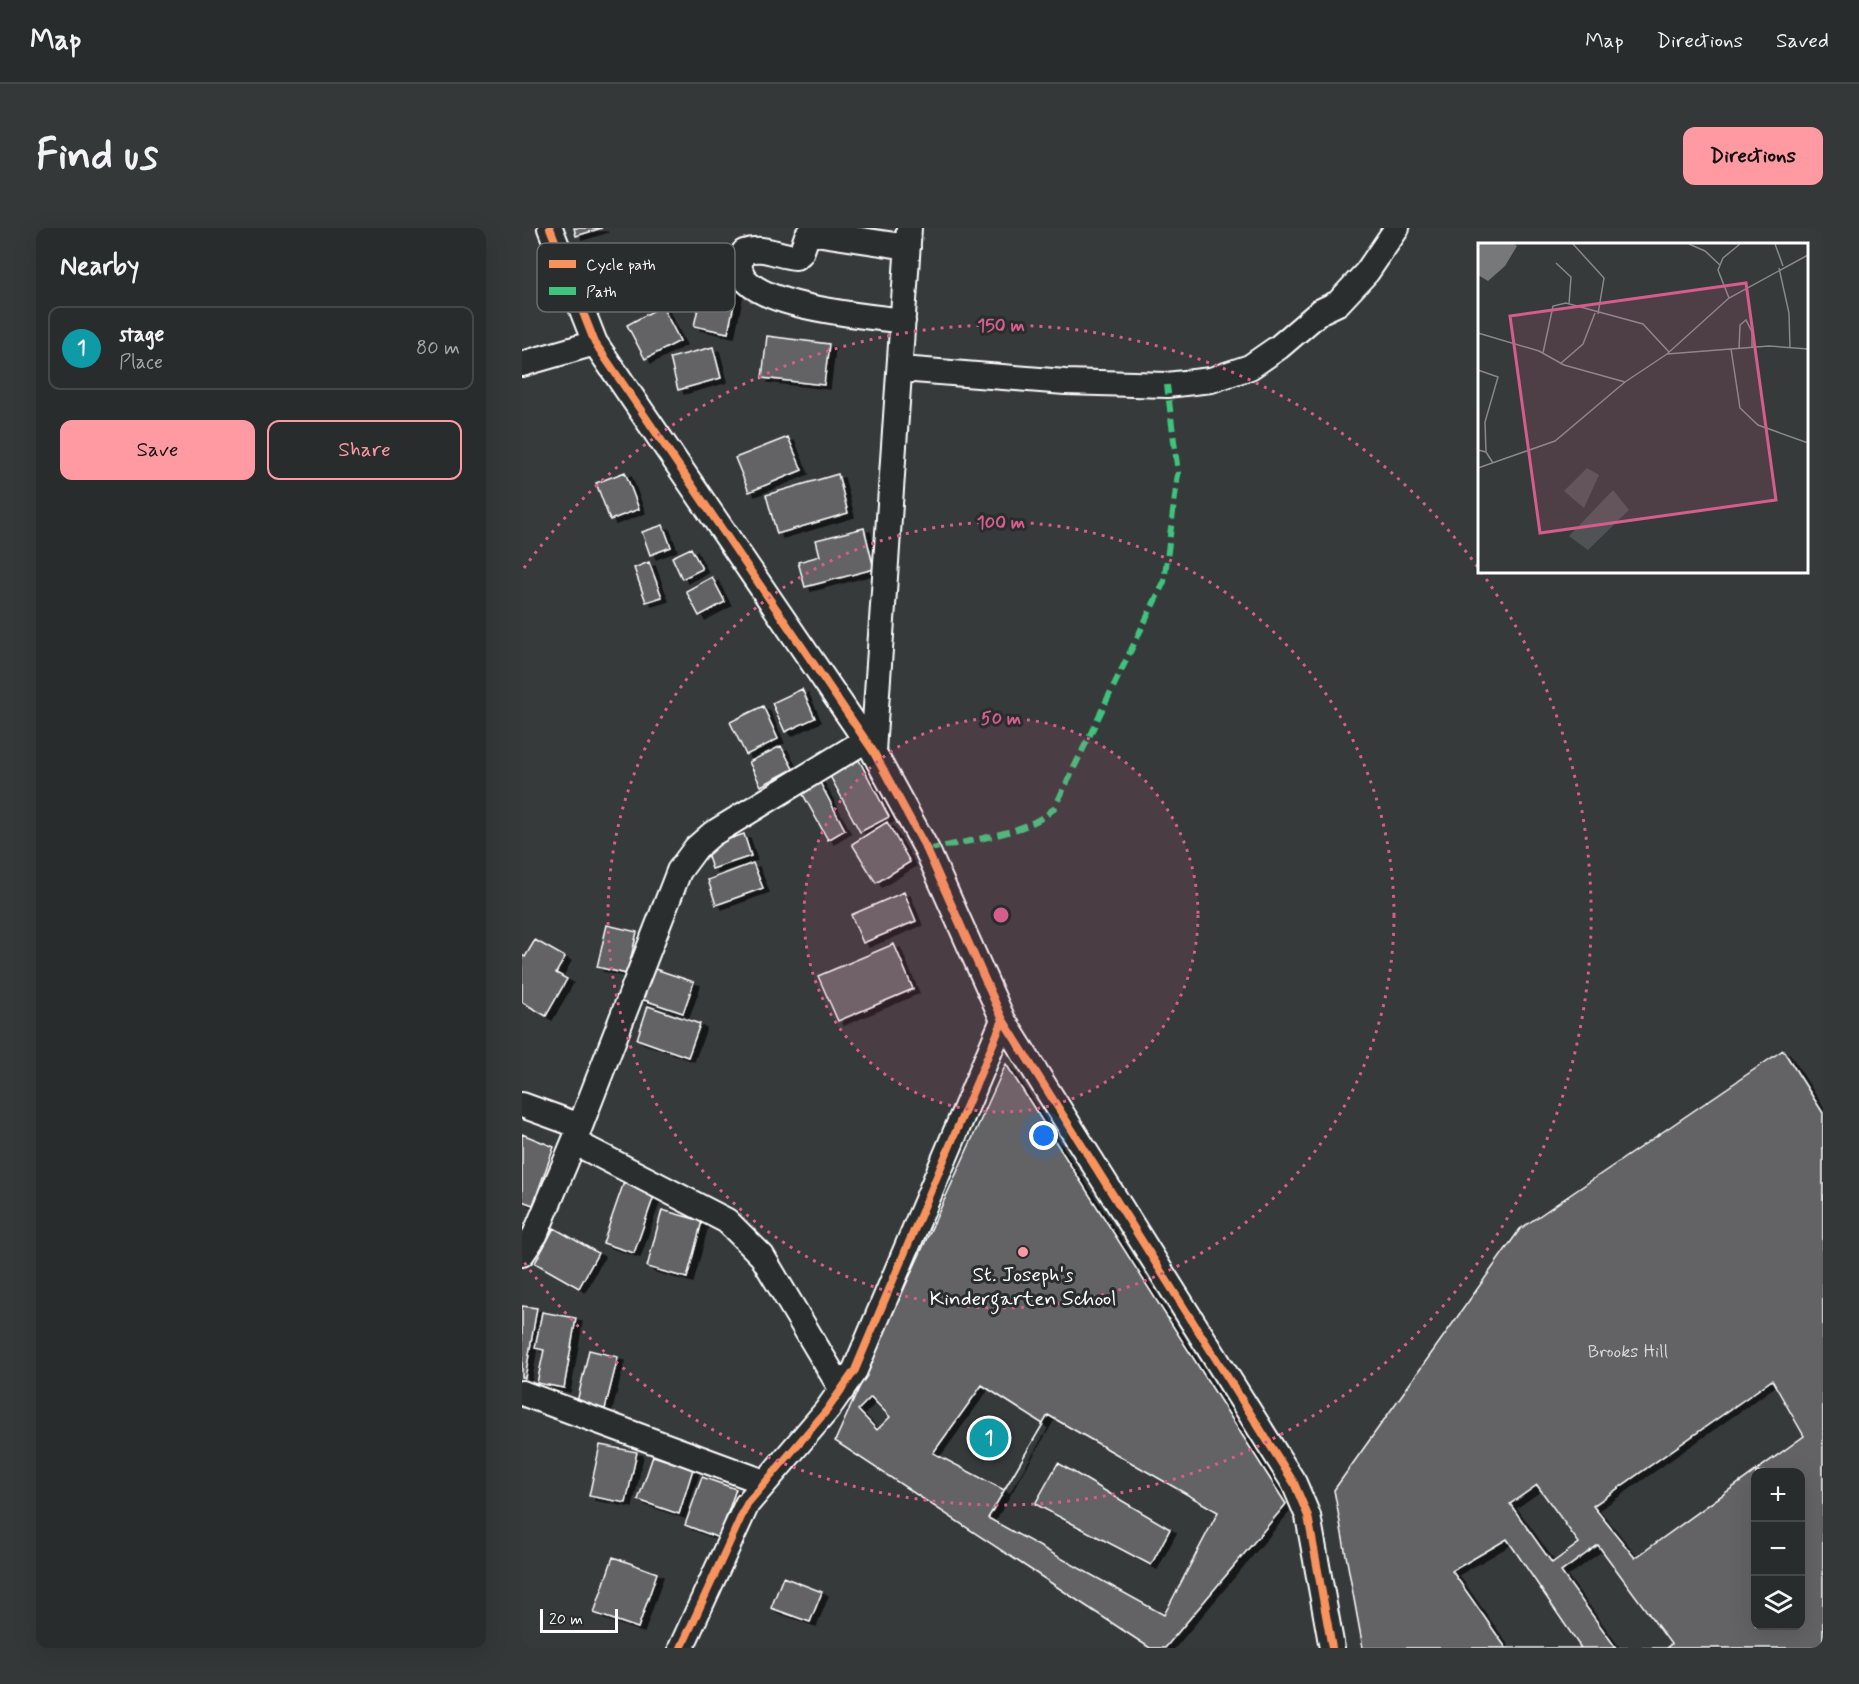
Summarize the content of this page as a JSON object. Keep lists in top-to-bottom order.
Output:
{
  "places": ["St. Joseph's Kindergarten School"],
  "house_numbers": ["Brooks Hill"],
  "legend": ["Cycle path", "Path"],
  "scale_bar": "20 m",
  "page": {
    "header": "Map",
    "nav": ["Map", "Directions", "Saved"],
    "buttons": [
      "Directions",
      ["Save", "Share"]
    ],
    "title": "Find us",
    "heading": "Nearby",
    "list": [
      {
        "mark": "1",
        "name": "stage",
        "note": "Place",
        "value": "80 m"
      }
    ],
    "pins": "1",
    "map_buttons": ["+", "−"],
    "scale": "20 m"
  },
  "rings": ["150 m", "100 m", "50 m"]
}
